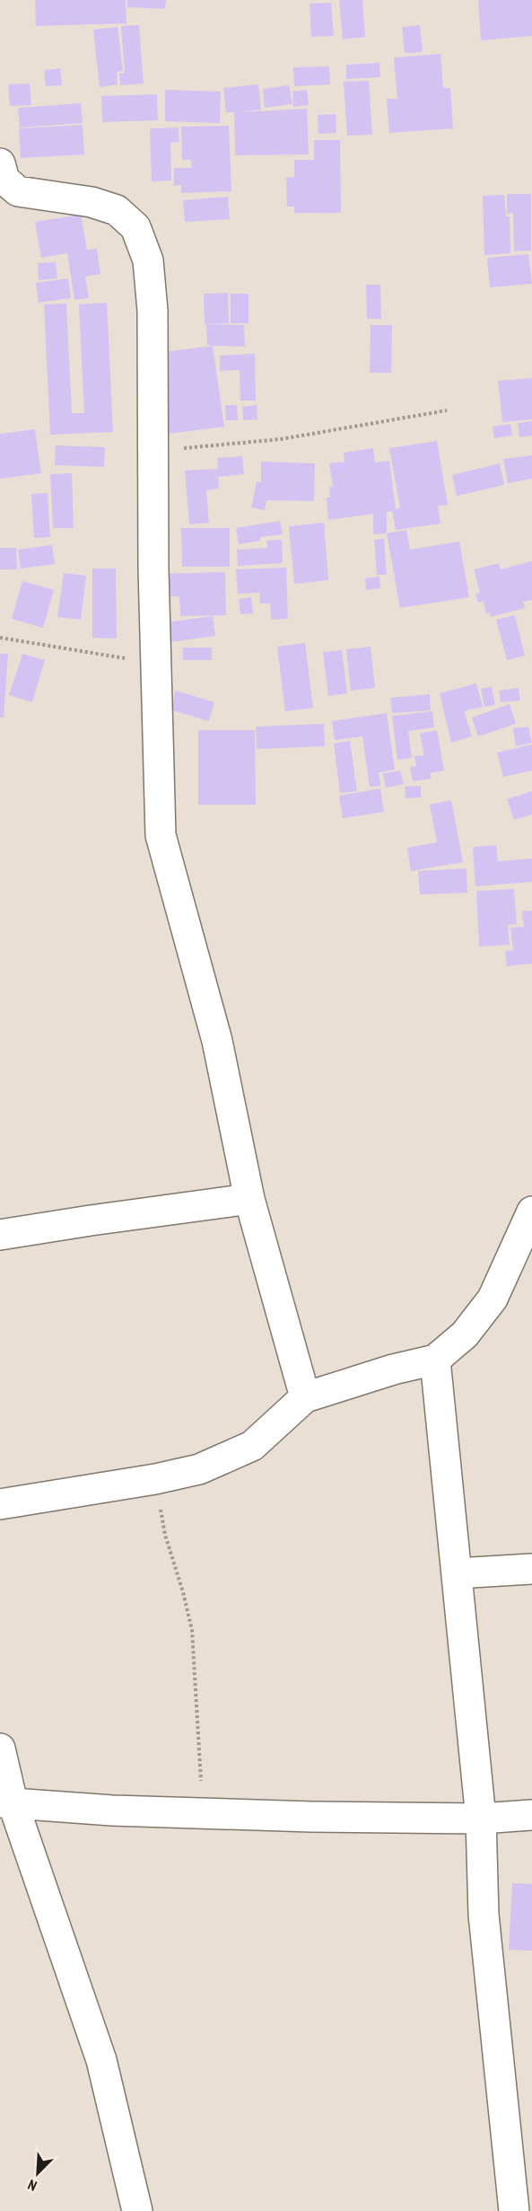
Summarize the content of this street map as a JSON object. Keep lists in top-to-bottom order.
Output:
{
  "north": "bottom left"
}
